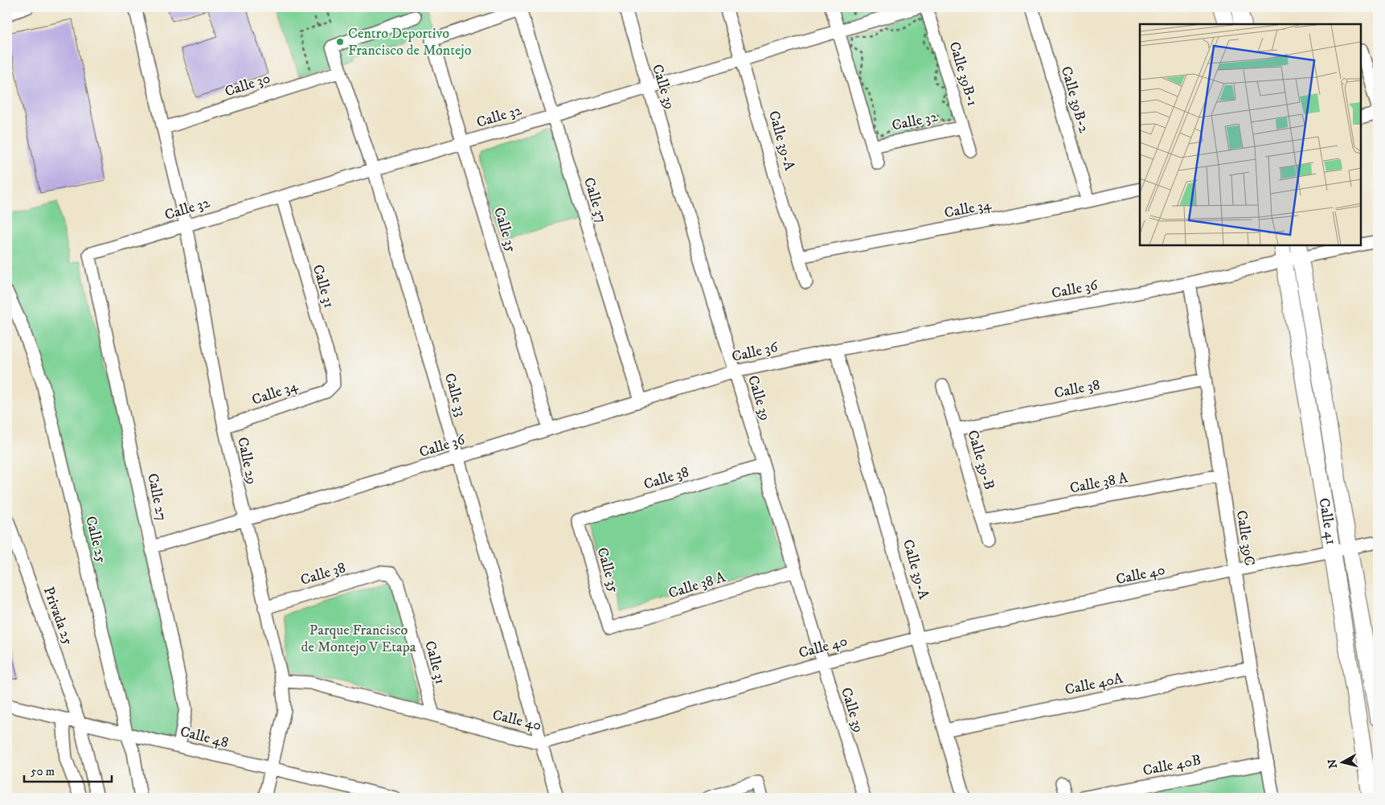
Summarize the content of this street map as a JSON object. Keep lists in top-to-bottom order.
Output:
{
  "streets": {
    "main road": ["Calle 41"],
    "street": [
      "Calle 39B-1",
      "Calle 30",
      "Calle 39",
      "Calle 39B-2",
      "Calle 32",
      "Calle 39-A",
      "Calle 37",
      "Calle 34",
      "Calle 35",
      "Calle 31",
      "Calle 36",
      "Calle 38",
      "Calle 33",
      "Calle 39-B",
      "Calle 29",
      "Calle 38 A",
      "Calle 27",
      "Calle 39C",
      "Calle 25",
      "Calle 40",
      "Privada 25",
      "Calle 40A",
      "Calle 48",
      "Calle 40B"
    ]
  },
  "crossings": [
    ["Calle 39B-1", "Calle 32"],
    ["Calle 30", "Calle 33"],
    ["Calle 30", "Calle 29"],
    ["Calle 39", "Calle 32"],
    ["Calle 39", "Calle 36"],
    ["Calle 39", "Calle 38"],
    ["Calle 39", "Calle 38 A"],
    ["Calle 39", "Calle 40"],
    ["Calle 39B-2", "Calle 34"],
    ["Calle 32", "Calle 39-A"],
    ["Calle 32", "Calle 37"],
    ["Calle 32", "Calle 35"],
    ["Calle 32", "Calle 31"],
    ["Calle 32", "Calle 33"],
    ["Calle 32", "Calle 29"],
    ["Calle 32", "Calle 27"],
    ["Calle 39-A", "Calle 34"],
    ["Calle 39-A", "Calle 36"],
    ["Calle 39-A", "Calle 40"],
    ["Calle 39-A", "Calle 40A"],
    ["Calle 37", "Calle 35"],
    ["Calle 37", "Calle 36"],
    ["Calle 34", "Calle 31"],
    ["Calle 34", "Calle 29"],
    ["Calle 35", "Calle 36"],
    ["Calle 35", "Calle 38"],
    ["Calle 35", "Calle 38 A"],
    ["Calle 31", "Calle 38"],
    ["Calle 31", "Calle 40"],
    ["Calle 36", "Calle 33"],
    ["Calle 36", "Calle 29"],
    ["Calle 36", "Calle 27"],
    ["Calle 36", "Calle 41"],
    ["Calle 36", "Calle 39C"],
    ["Calle 38", "Calle 39-B"],
    ["Calle 38", "Calle 29"],
    ["Calle 38", "Calle 39C"],
    ["Calle 33", "Calle 40"],
    ["Calle 39-B", "Calle 38 A"],
    ["Calle 29", "Calle 40"],
    ["Calle 29", "Calle 48"],
    ["Calle 38 A", "Calle 39C"],
    ["Calle 27", "Calle 48"],
    ["Calle 41", "Calle 40"],
    ["Calle 39C", "Calle 40"],
    ["Calle 39C", "Calle 40A"],
    ["Calle 39C", "Calle 40B"],
    ["Calle 25", "Calle 48"],
    ["Privada 25", "Calle 48"]
  ],
  "parks": ["Parque Francisco de Montejo V Etapa"],
  "places": ["Centro Deportivo Francisco de Montejo"],
  "scale_bar": "50 m",
  "north": "left"
}
